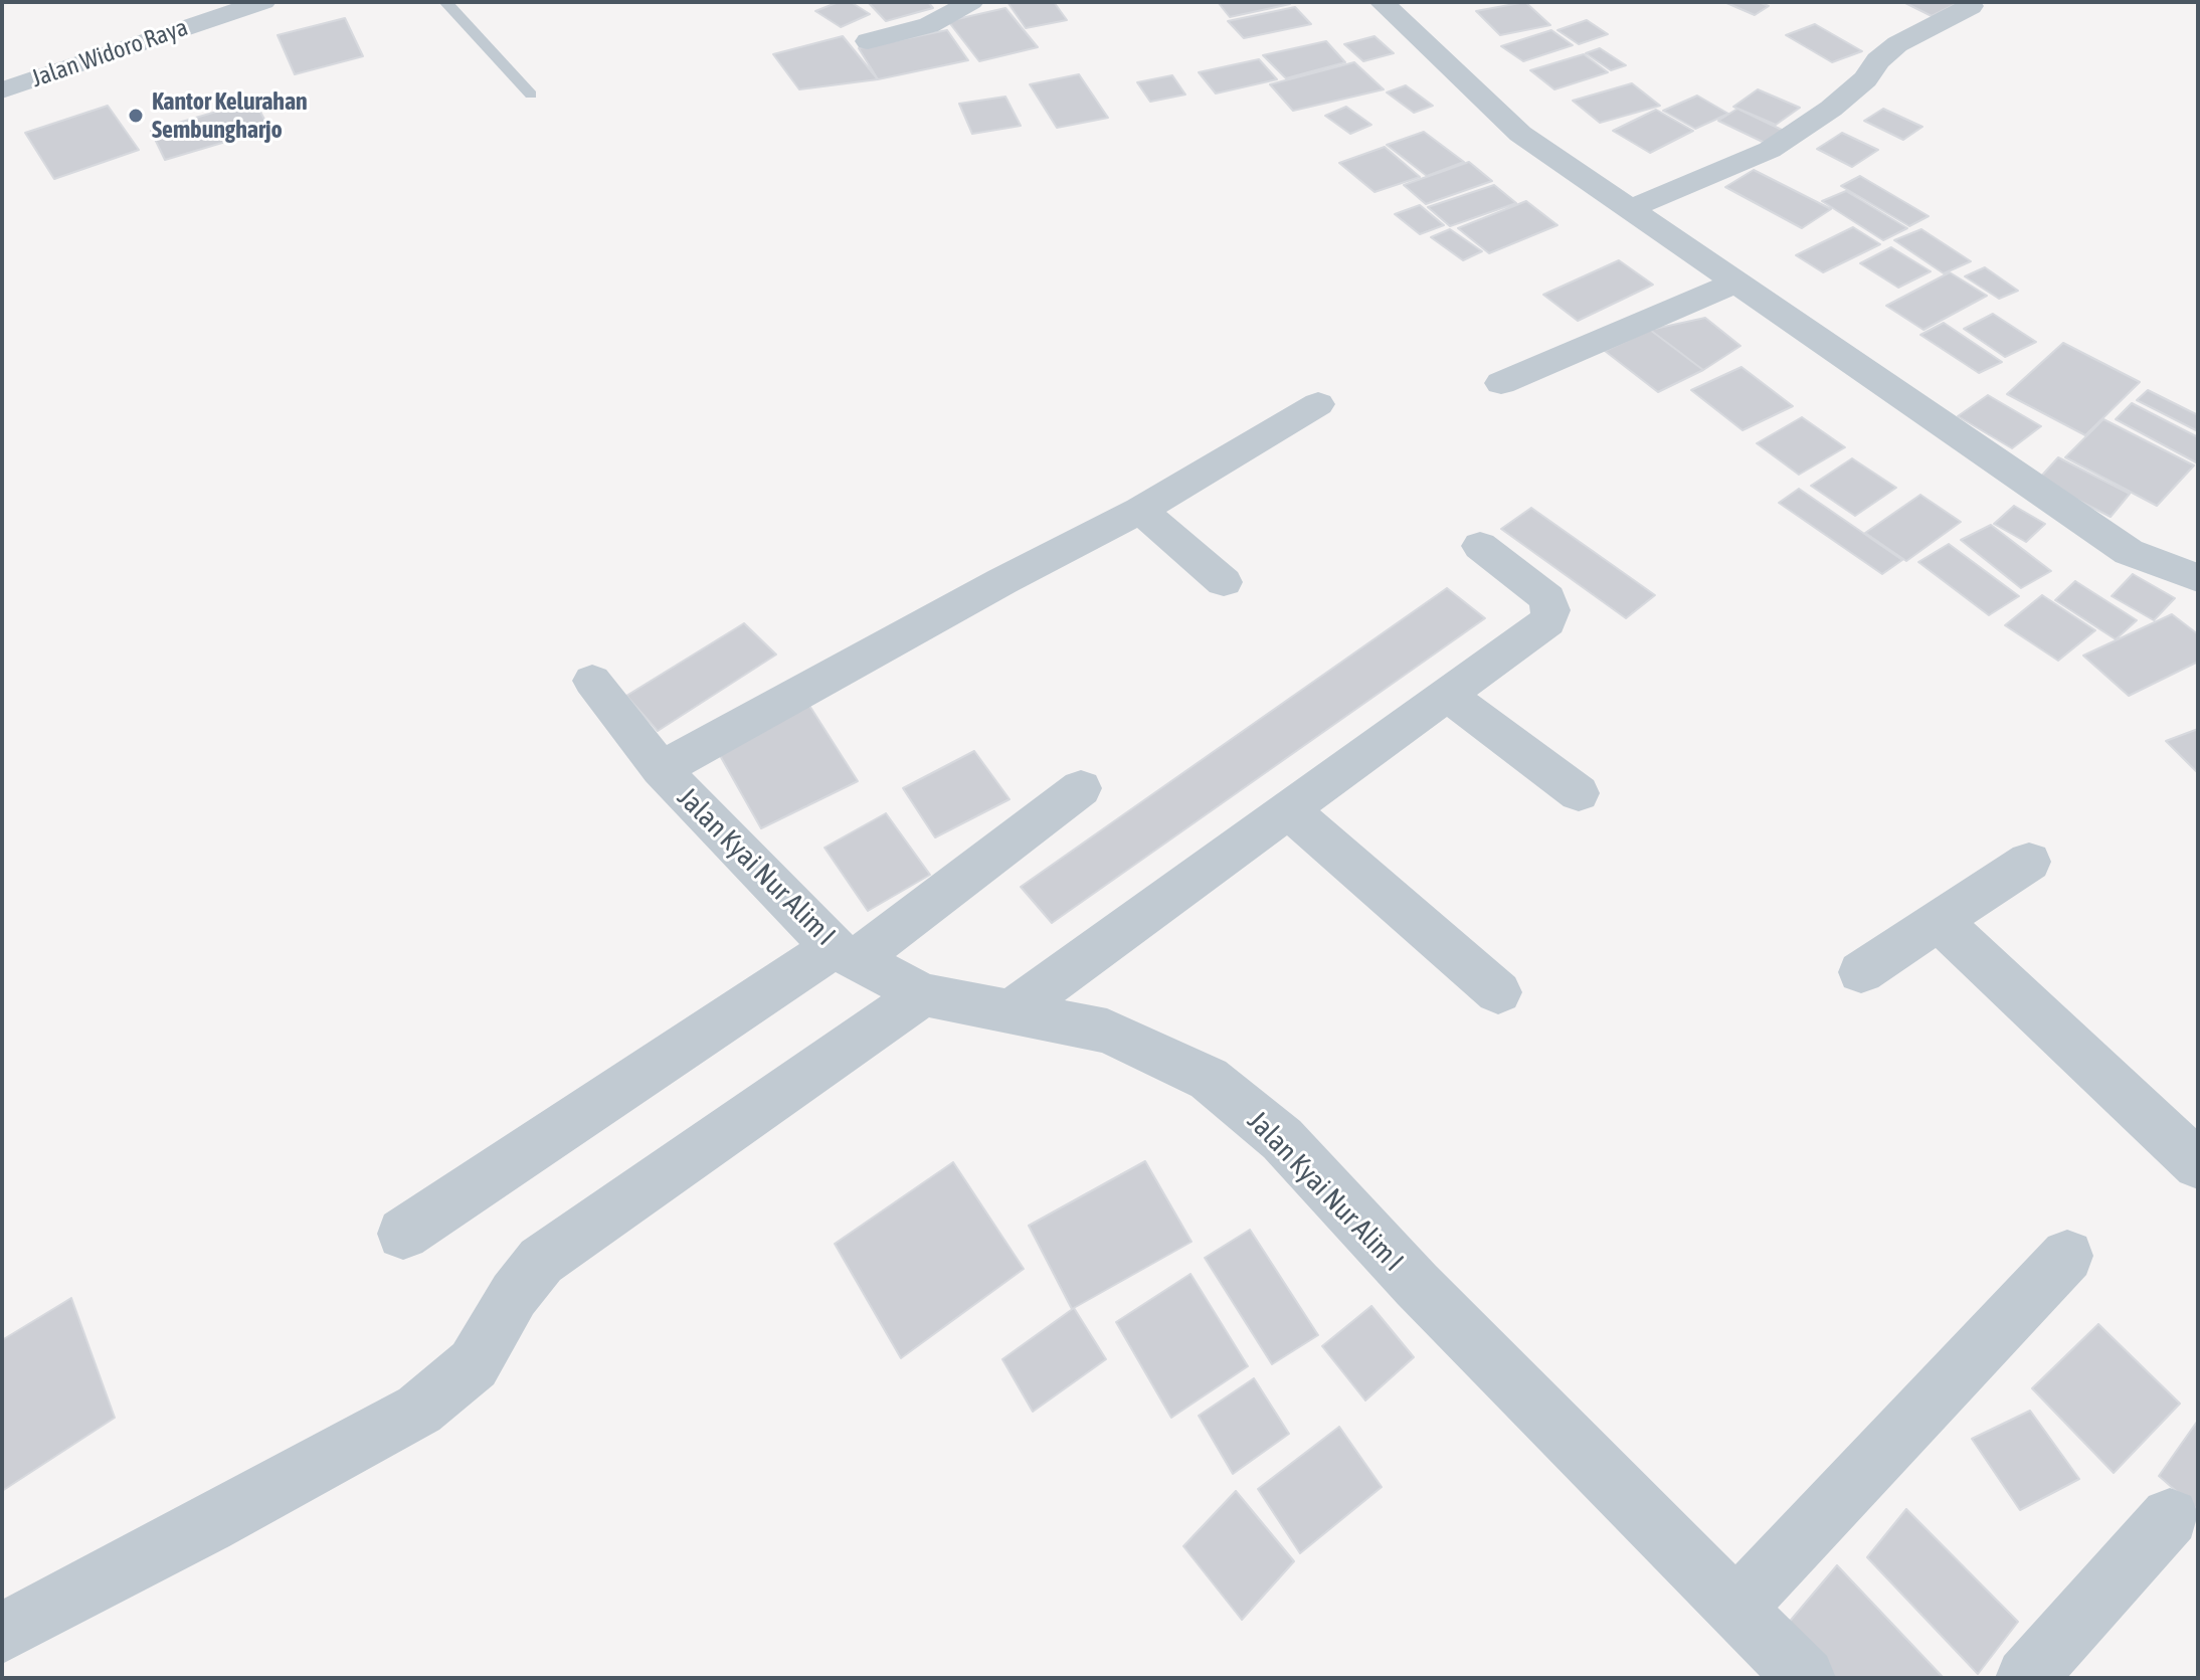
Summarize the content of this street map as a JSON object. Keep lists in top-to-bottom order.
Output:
{
  "streets": {
    "street": ["Jalan Widoro Raya", "Jalan Kyai Nur Alim I"]
  },
  "places": ["Kantor Kelurahan Sembungharjo"]
}
